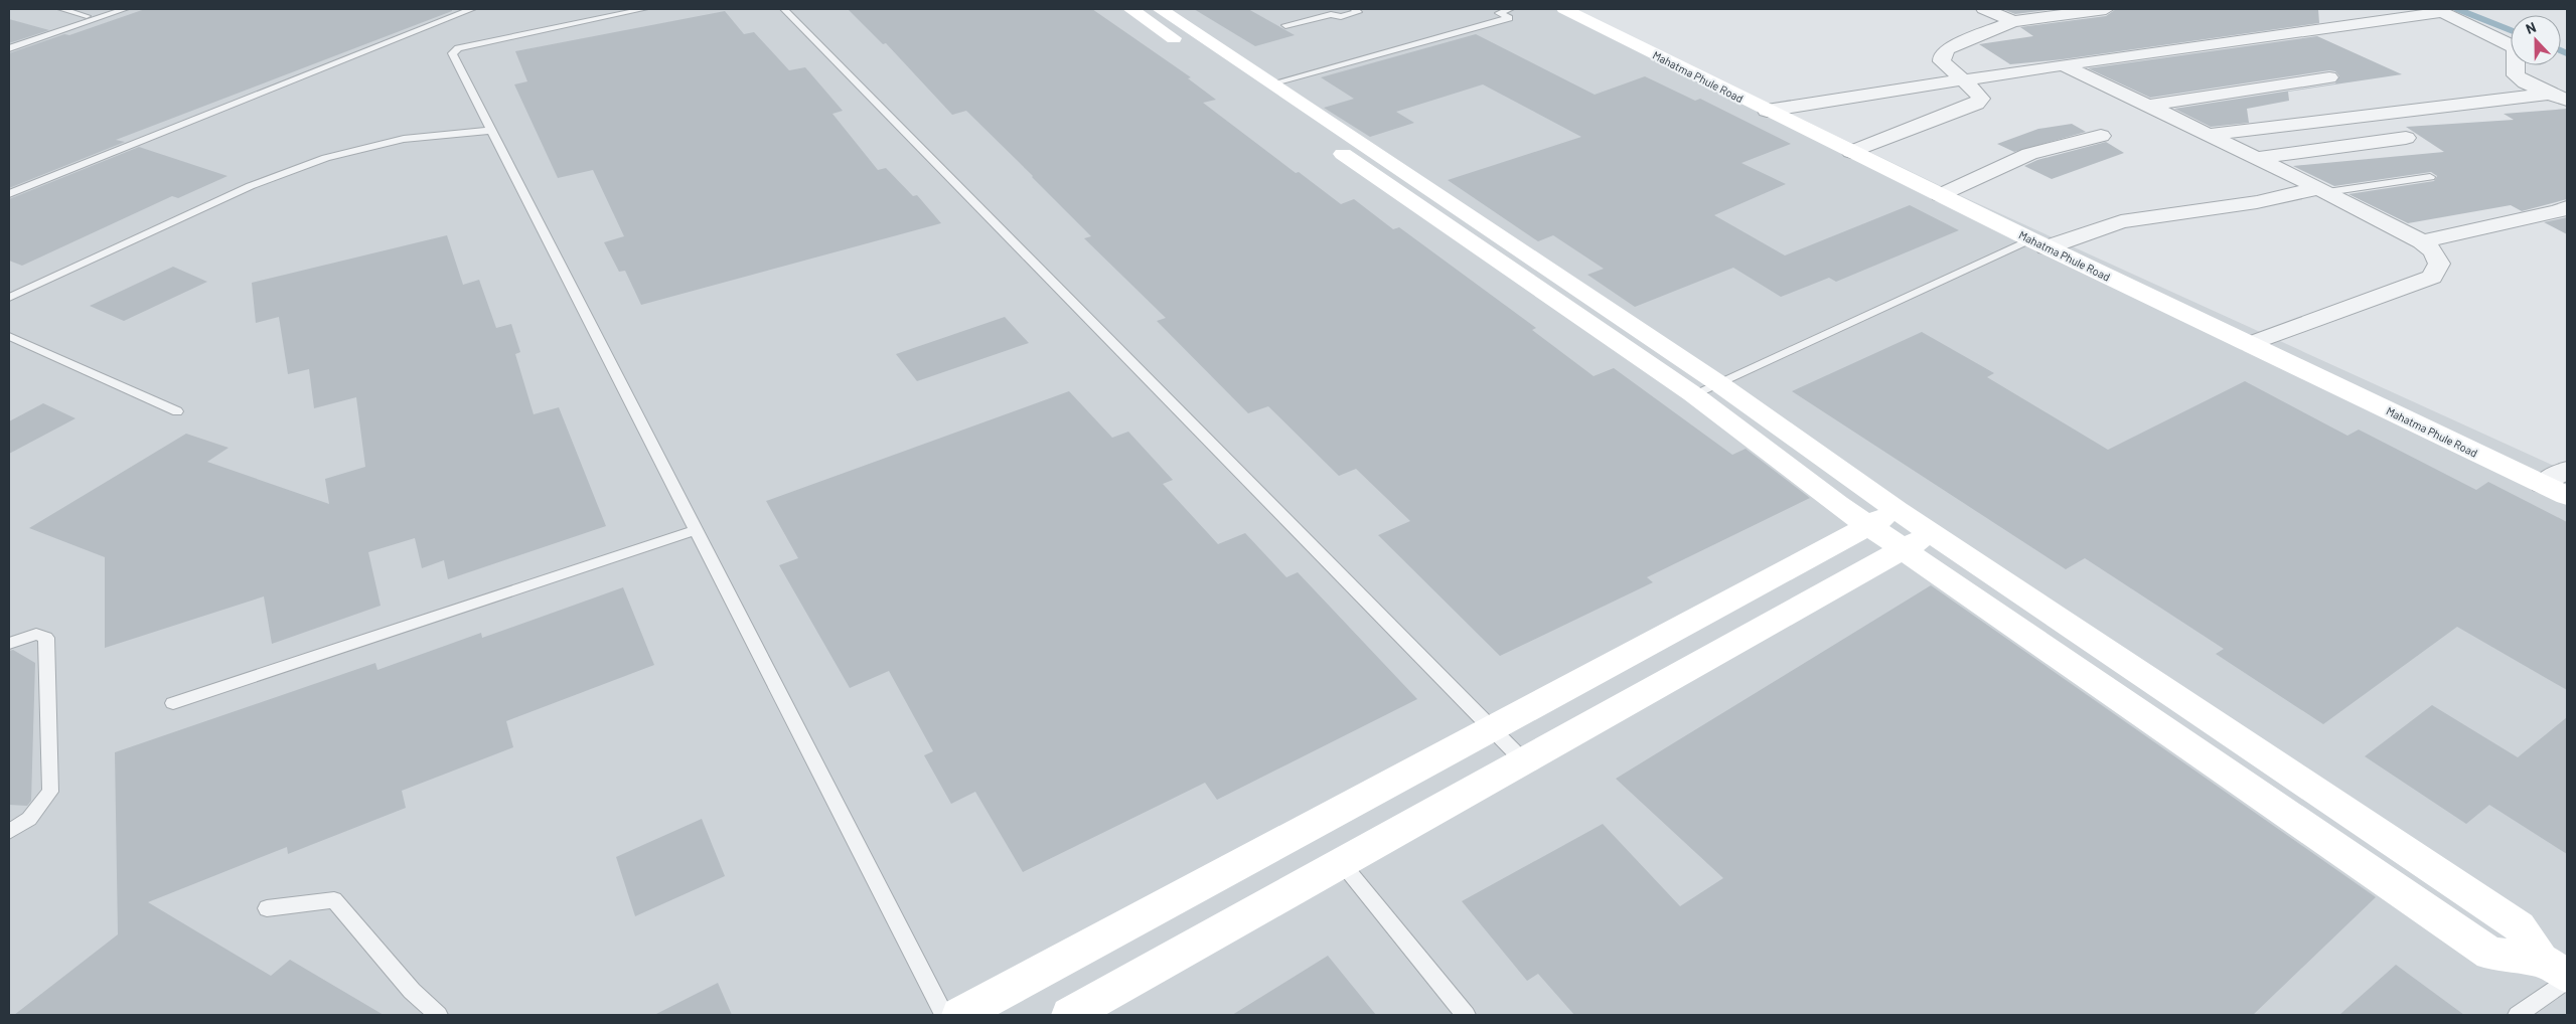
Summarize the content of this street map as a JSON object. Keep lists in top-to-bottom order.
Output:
{
  "streets": {
    "street": ["Mahatma Phule Road"]
  },
  "north": "top"
}
